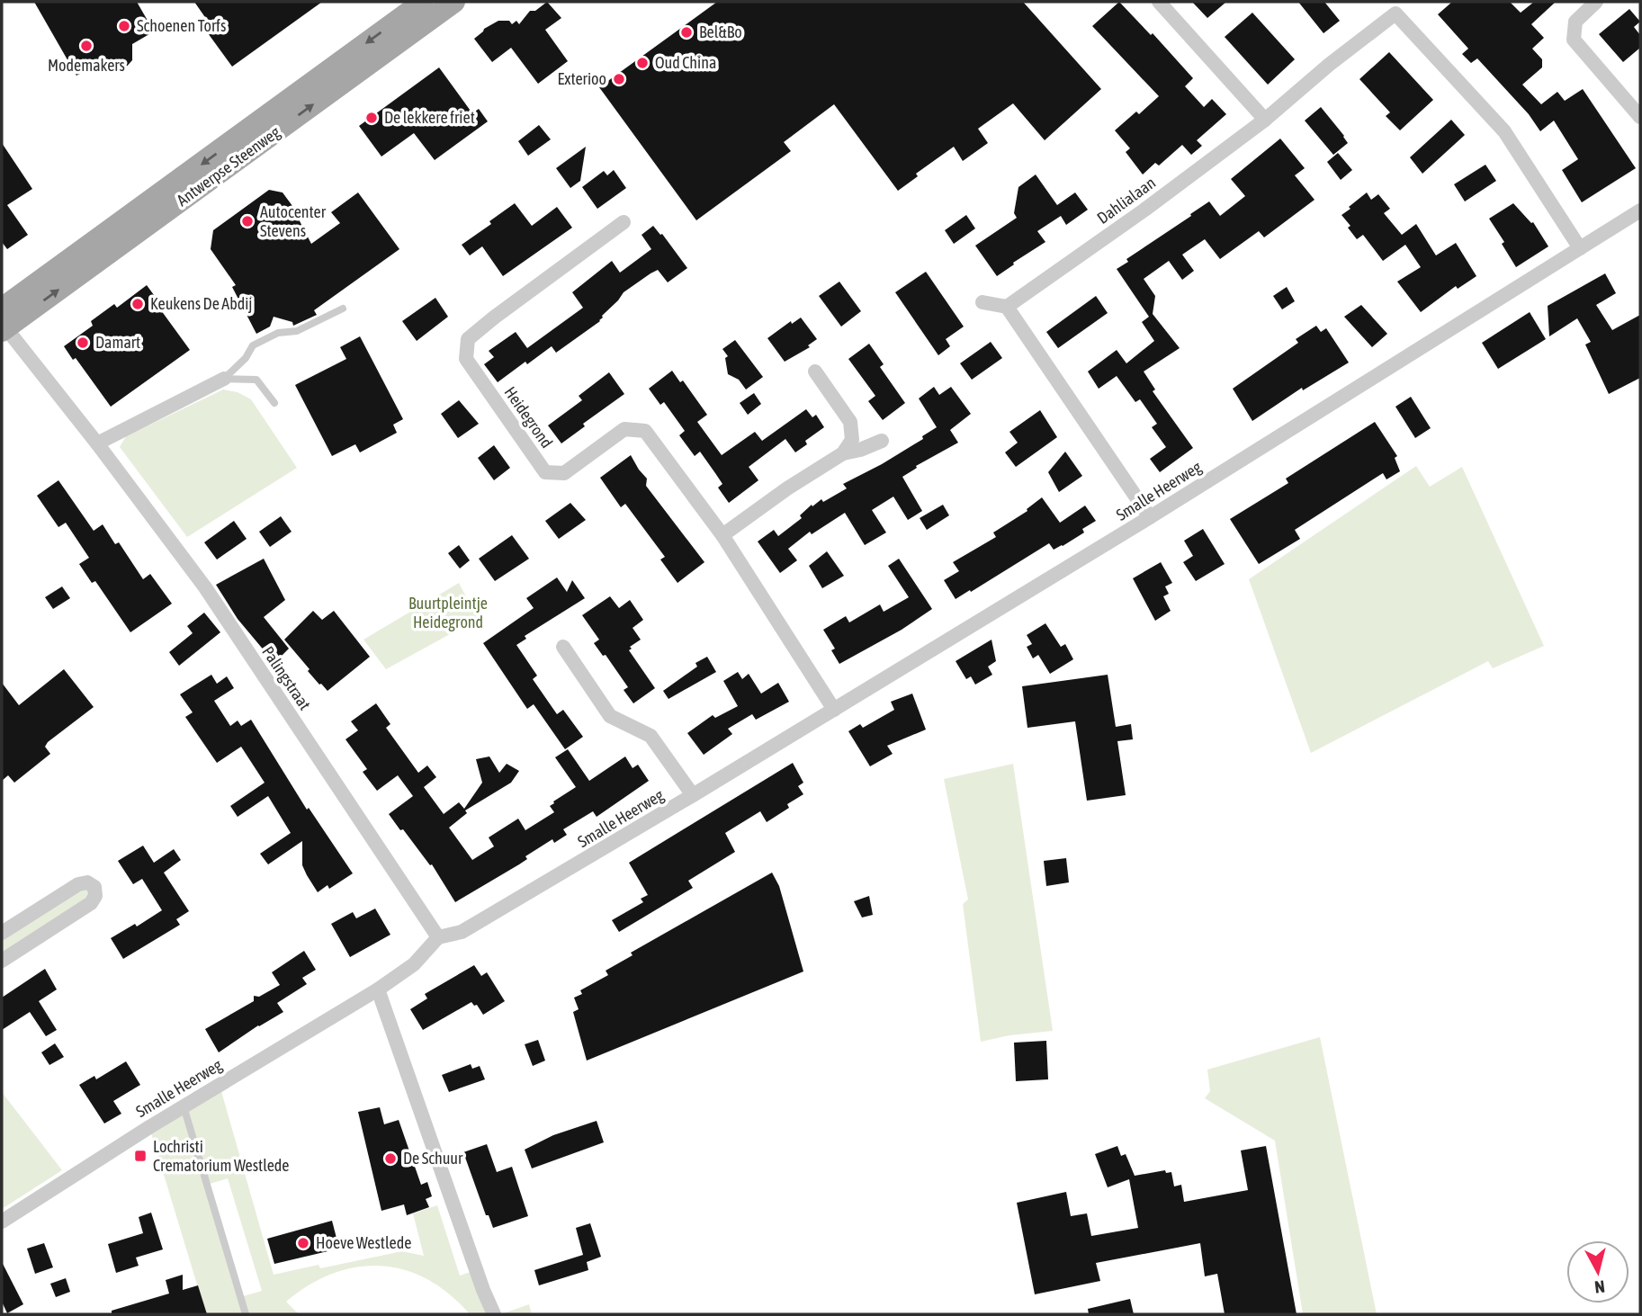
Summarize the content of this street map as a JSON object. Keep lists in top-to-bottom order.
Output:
{
  "streets": {
    "main road": ["Antwerpse Steenweg"],
    "street": [
      "Dahlialaan",
      "Heidegrond",
      "Smalle Heerweg",
      "Palingstraat"
    ]
  },
  "crossings": [
    ["Antwerpse Steenweg", "Palingstraat"],
    ["Dahlialaan", "Smalle Heerweg"],
    ["Heidegrond", "Smalle Heerweg"],
    ["Smalle Heerweg", "Palingstraat"]
  ],
  "parks": ["Buurtpleintje Heidegrond"],
  "places": {
    "other": [
      "Schoenen Torfs",
      "Bel&Bo",
      "Modemakers",
      "Oud China",
      "Exterioo",
      "De lekkere friet",
      "Autocenter Stevens",
      "Keukens De Abdij",
      "Damart",
      "De Schuur",
      "Hoeve Westlede"
    ],
    "transit": ["Lochristi Crematorium Westlede"]
  },
  "north": "bottom"
}
